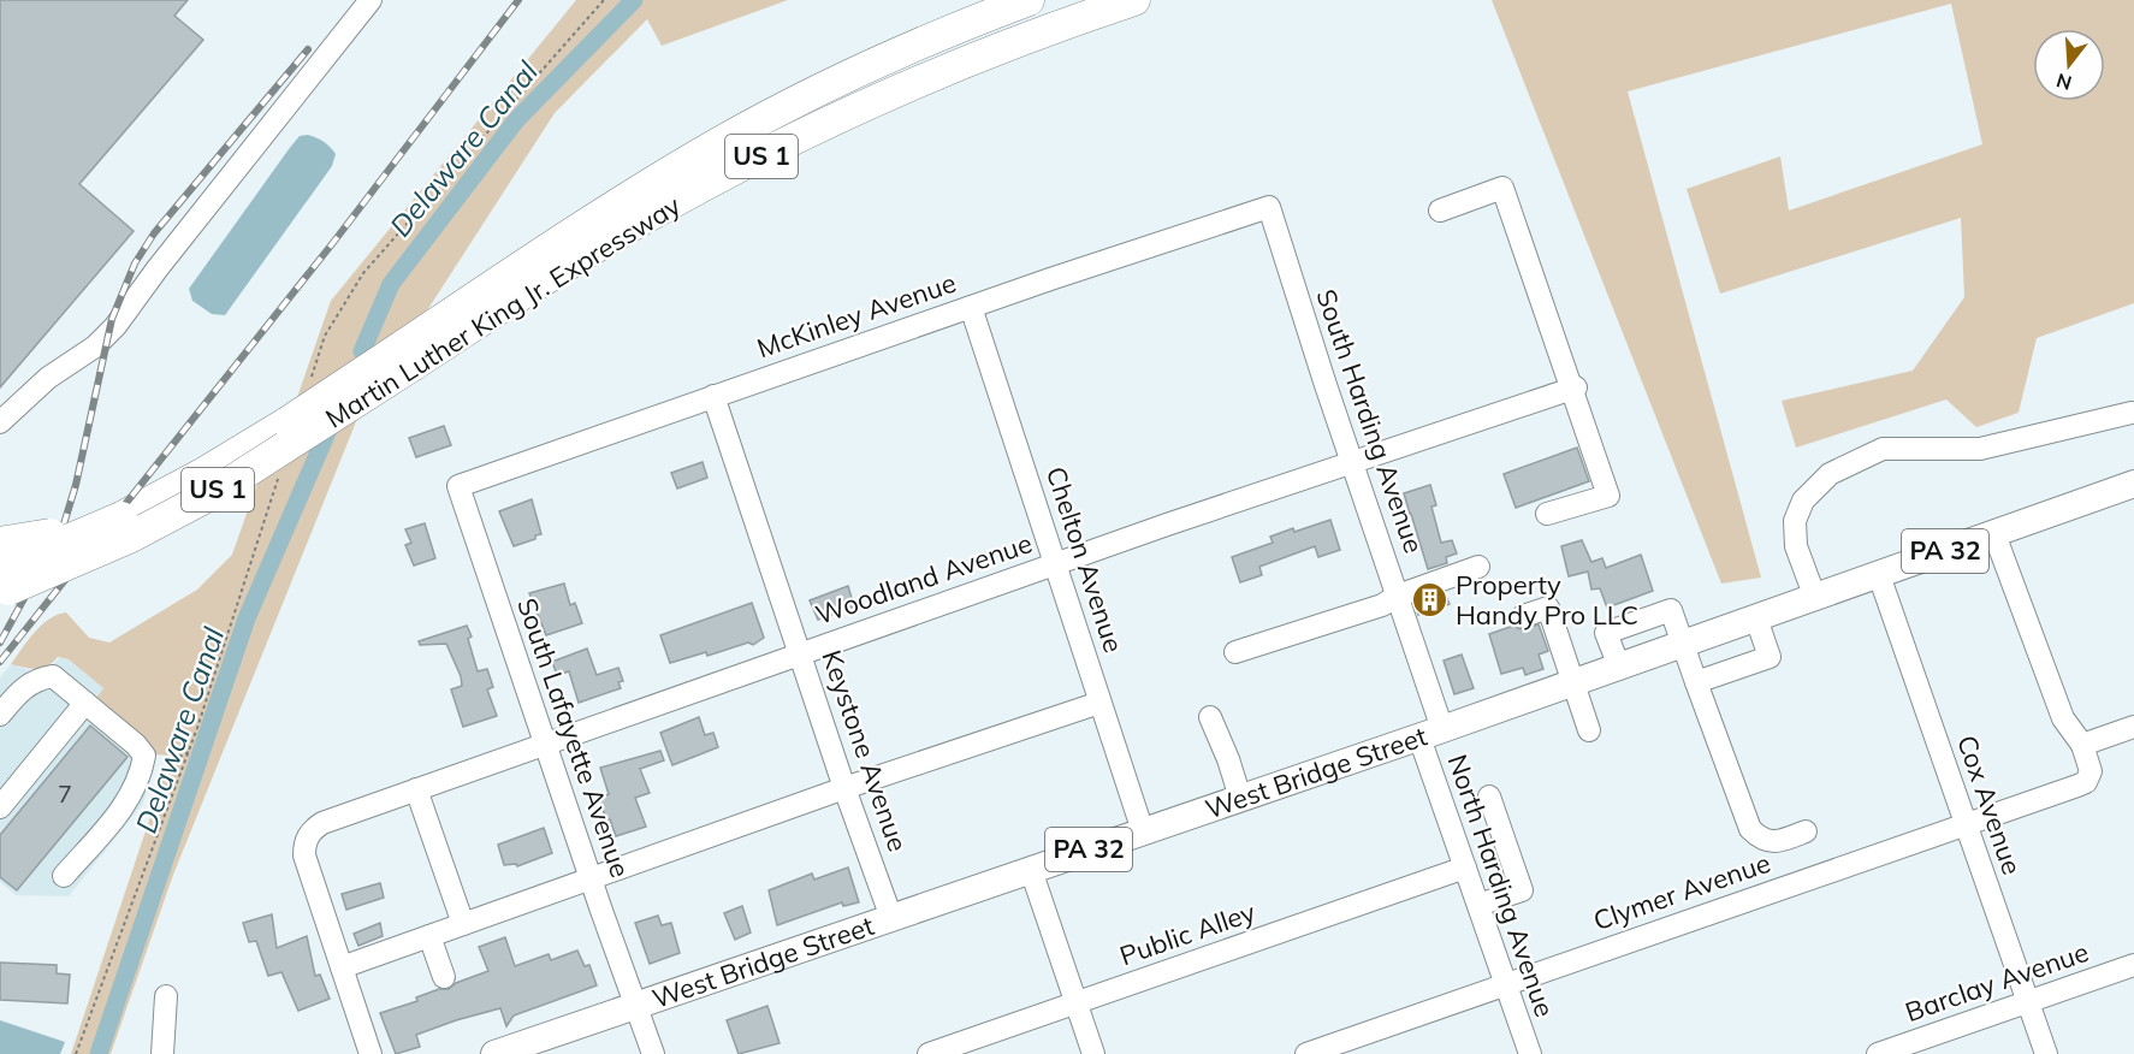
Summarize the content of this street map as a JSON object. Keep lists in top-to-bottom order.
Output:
{
  "streets": {
    "highway": ["US 1", "Martin Luther King Jr. Expressway"],
    "main road": ["PA 32", "West Bridge Street"],
    "street": [
      "McKinley Avenue",
      "South Harding Avenue",
      "Chelton Avenue",
      "Woodland Avenue",
      "South Lafayette Avenue",
      "Keystone Avenue",
      "Cox Avenue",
      "North Harding Avenue",
      "Clymer Avenue",
      "Public Alley",
      "Barclay Avenue"
    ]
  },
  "crossings": [
    ["McKinley Avenue", "South Harding Avenue"],
    ["McKinley Avenue", "Chelton Avenue"],
    ["McKinley Avenue", "South Lafayette Avenue"],
    ["McKinley Avenue", "Keystone Avenue"],
    ["South Harding Avenue", "Woodland Avenue"],
    ["South Harding Avenue", "West Bridge Street"],
    ["South Harding Avenue", "North Harding Avenue"],
    ["Chelton Avenue", "Woodland Avenue"],
    ["Chelton Avenue", "West Bridge Street"],
    ["Woodland Avenue", "South Lafayette Avenue"],
    ["Woodland Avenue", "Keystone Avenue"],
    ["South Lafayette Avenue", "West Bridge Street"],
    ["Keystone Avenue", "West Bridge Street"],
    ["West Bridge Street", "Cox Avenue"],
    ["West Bridge Street", "North Harding Avenue"],
    ["Cox Avenue", "Clymer Avenue"],
    ["Cox Avenue", "Barclay Avenue"],
    ["North Harding Avenue", "Clymer Avenue"],
    ["North Harding Avenue", "Public Alley"]
  ],
  "water": ["Delaware Canal"],
  "places": {
    "building": ["Property Handy Pro LLC"]
  },
  "house_numbers": ["7"],
  "north": "bottom"
}
